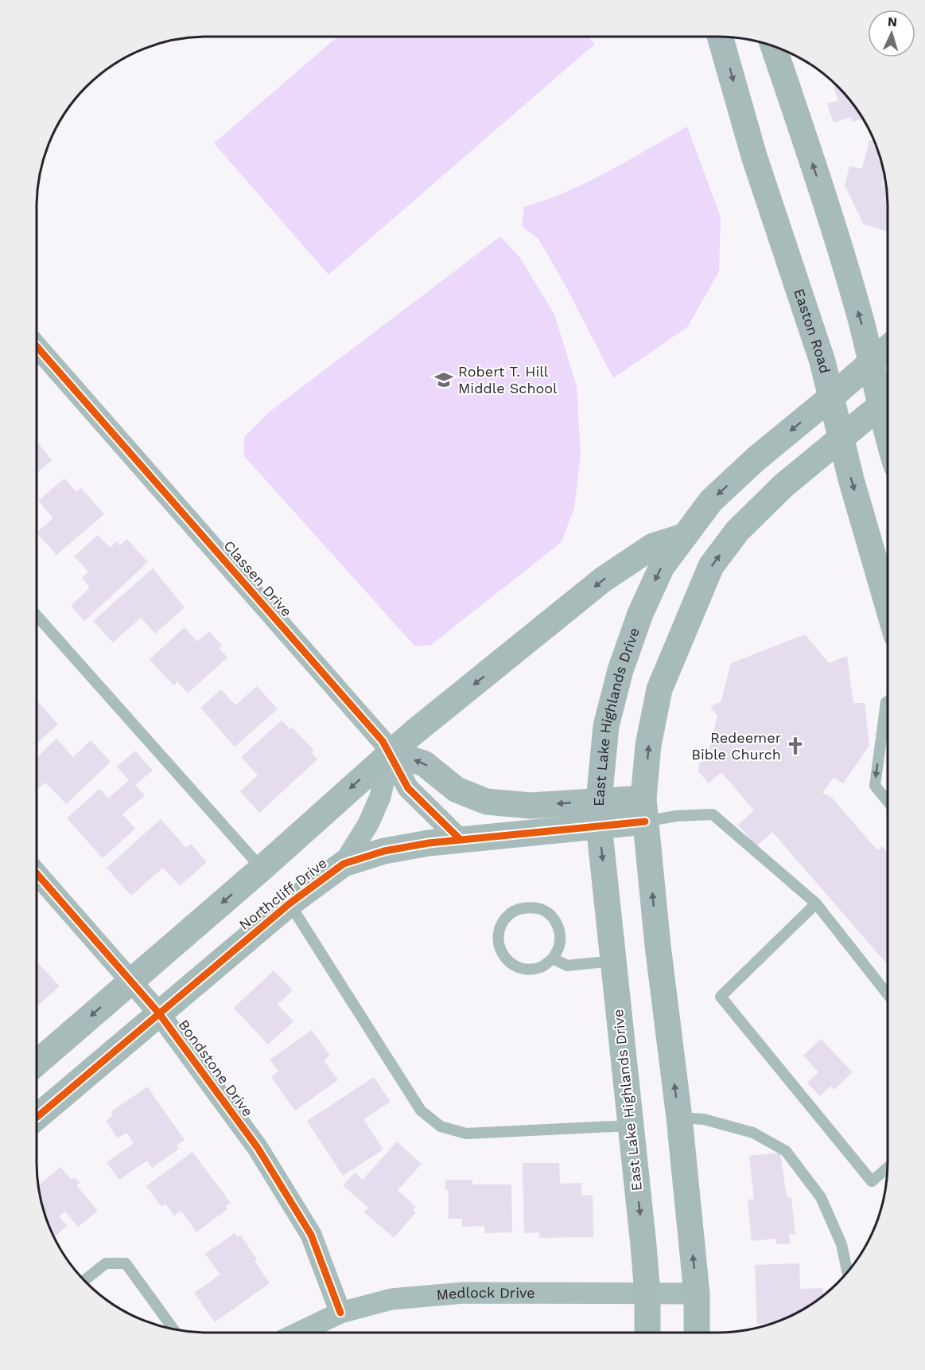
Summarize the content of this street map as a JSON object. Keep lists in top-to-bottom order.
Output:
{
  "streets": {
    "main road": ["Easton Road", "East Lake Highlands Drive", "Northcliff Drive"],
    "street": ["Classen Drive", "Bondstone Drive", "Medlock Drive"]
  },
  "crossings": [
    ["Easton Road", "East Lake Highlands Drive"],
    ["Classen Drive", "Northcliff Drive"],
    ["East Lake Highlands Drive", "Northcliff Drive"],
    ["East Lake Highlands Drive", "Medlock Drive"],
    ["Northcliff Drive", "Bondstone Drive"],
    ["Bondstone Drive", "Medlock Drive"]
  ],
  "places": {
    "school or university": ["Robert T. Hill Middle School"],
    "church": ["Redeemer Bible Church"]
  },
  "north": "top"
}
